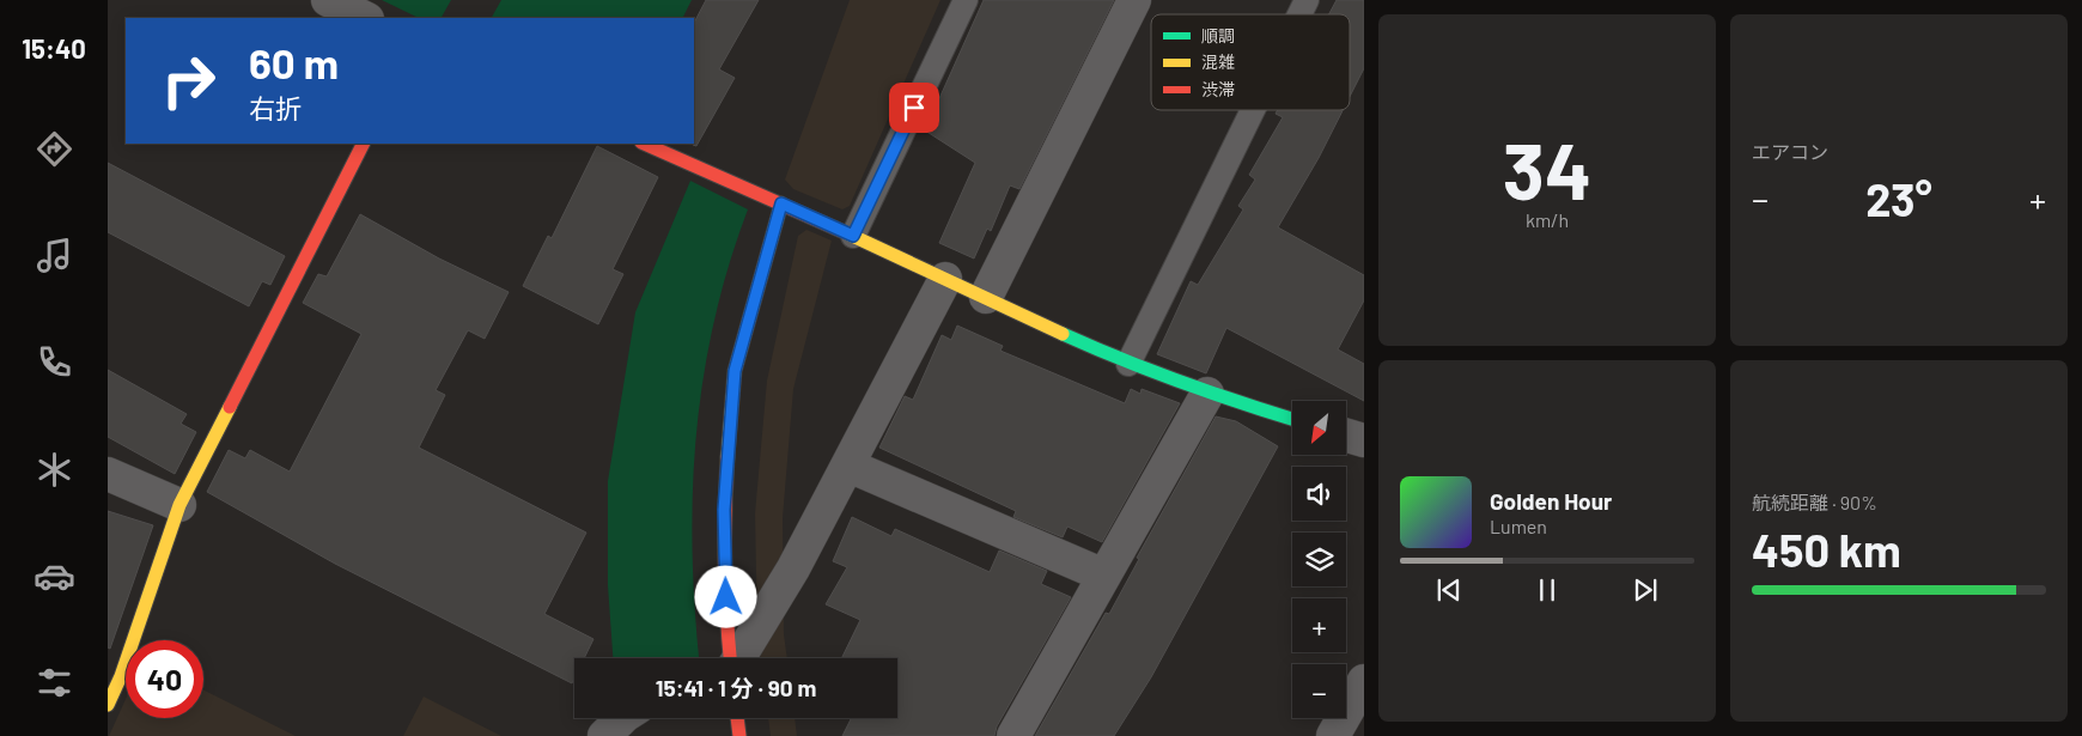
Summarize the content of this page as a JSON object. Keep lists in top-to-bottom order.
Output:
{
  "legend": ["順調", "混雑", "渋滞"],
  "north": "bottom left",
  "page": {
    "tabs": "15:40",
    "tile": [
      ["34", "km/h"],
      "エアコン",
      ["航続距離 · 90%", "450 km"]
    ],
    "turn": ["60 m", "右折"],
    "heat": ["−", "23°", "+"],
    "map_buttons": ["+", "−"],
    "song": ["Golden Hour", "Lumen"],
    "limit": "40",
    "trip": "15:41 · 1 分 · 90 m"
  }
}
